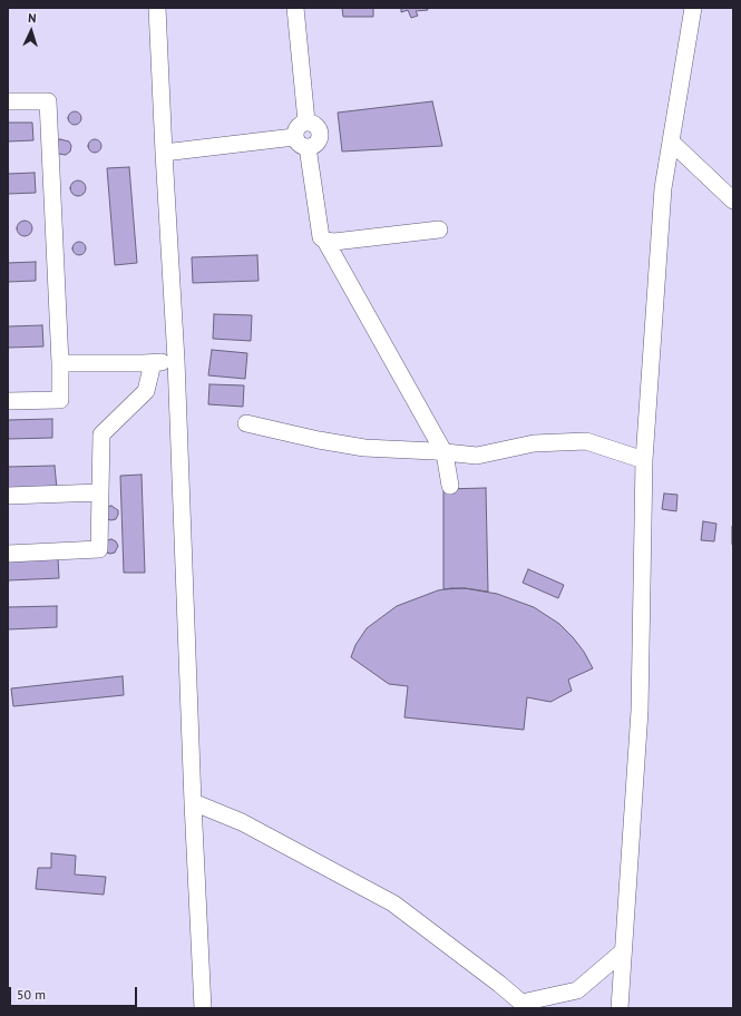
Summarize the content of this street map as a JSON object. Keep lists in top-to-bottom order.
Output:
{
  "scale_bar": "50 m",
  "north": "top"
}
